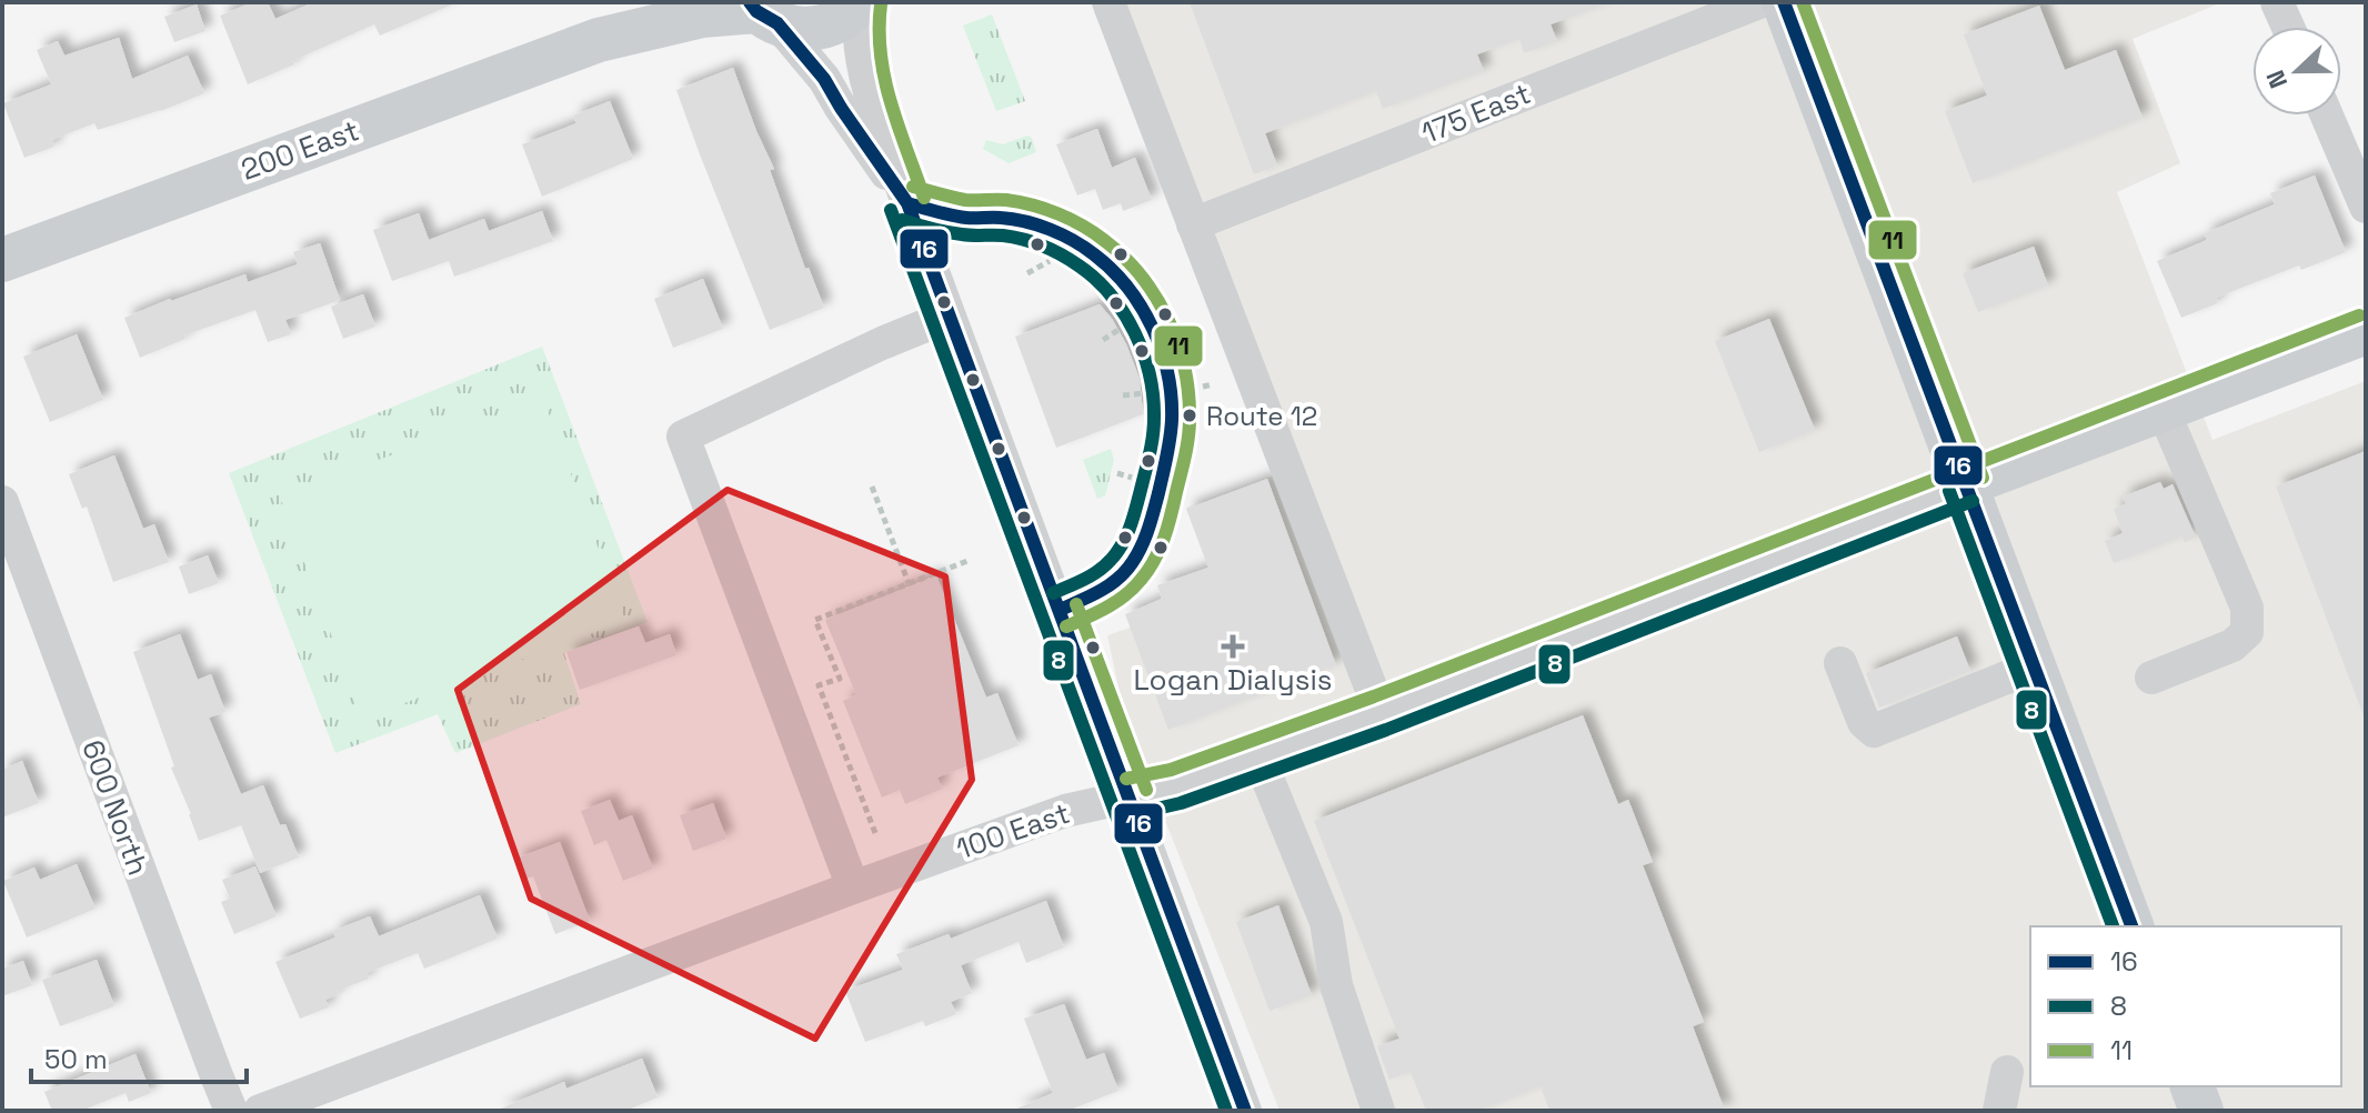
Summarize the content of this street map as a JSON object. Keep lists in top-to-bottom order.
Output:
{
  "streets": {
    "main road": ["200 East", "100 East"],
    "street": ["175 East", "600 North"]
  },
  "places": {
    "other": ["Route 12"],
    "health": ["Logan Dialysis"]
  },
  "lines": ["transit line 16", "transit line 11", "transit line 8"],
  "legend": ["16", "8", "11"],
  "scale_bar": "50 m",
  "north": "left"
}
